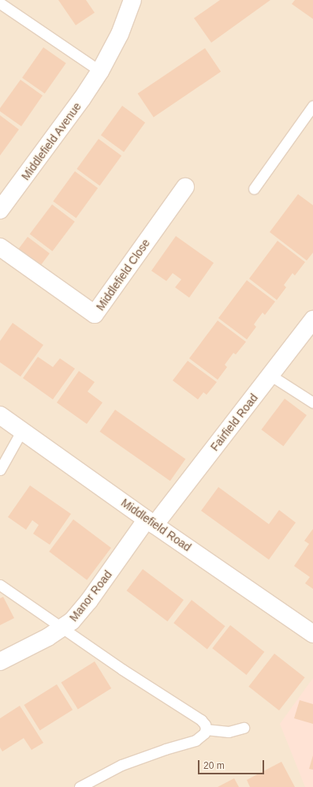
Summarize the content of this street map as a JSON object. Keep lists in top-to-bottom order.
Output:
{
  "streets": {
    "street": [
      "Middlefield Avenue",
      "Middlefield Close",
      "Fairfield Road",
      "Middlefield Road",
      "Manor Road"
    ]
  },
  "crossings": [
    ["Fairfield Road", "Middlefield Road"],
    ["Fairfield Road", "Manor Road"],
    ["Middlefield Road", "Manor Road"]
  ],
  "scale_bar": "20 m"
}
